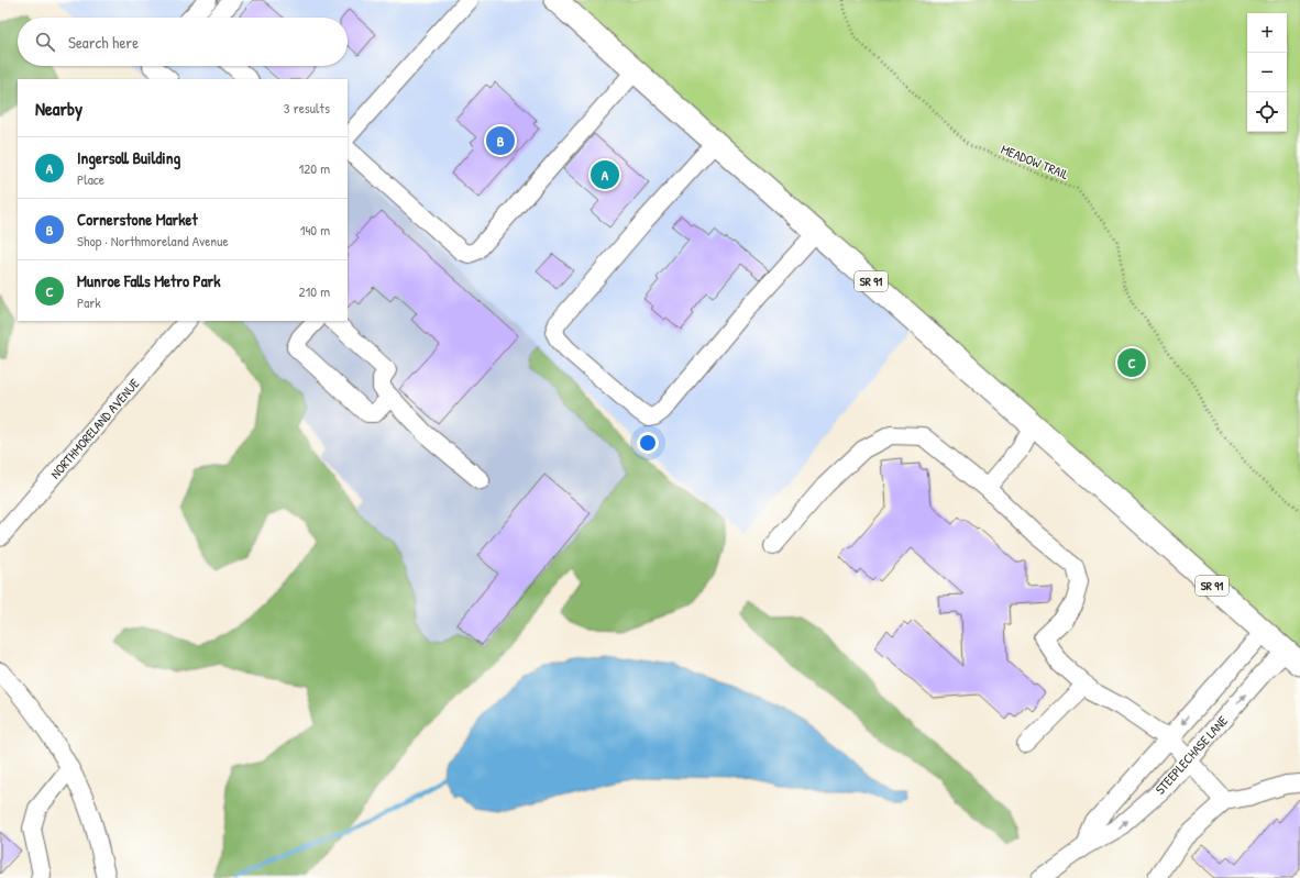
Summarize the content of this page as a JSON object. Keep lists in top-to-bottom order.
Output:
{
  "streets": {
    "main road": ["SR 91"],
    "street": ["NORTHMORELAND AVENUE", "STEEPLECHASE LANE"],
    "path": ["MEADOW TRAIL"]
  },
  "crossings": [
    ["SR 91", "STEEPLECHASE LANE"]
  ],
  "page": {
    "map_buttons": ["+", "−"],
    "search": "Search here",
    "heading": ["Nearby", "3 results"],
    "pins": ["B", "A", "C"],
    "list": [
      {
        "mark": "A",
        "name": "Ingersoll Building",
        "note": "Place",
        "value": "120 m"
      },
      {
        "mark": "B",
        "name": "Cornerstone Market",
        "note": "Shop · Northmoreland Avenue",
        "value": "140 m"
      },
      {
        "mark": "C",
        "name": "Munroe Falls Metro Park",
        "note": "Park",
        "value": "210 m"
      }
    ]
  }
}
